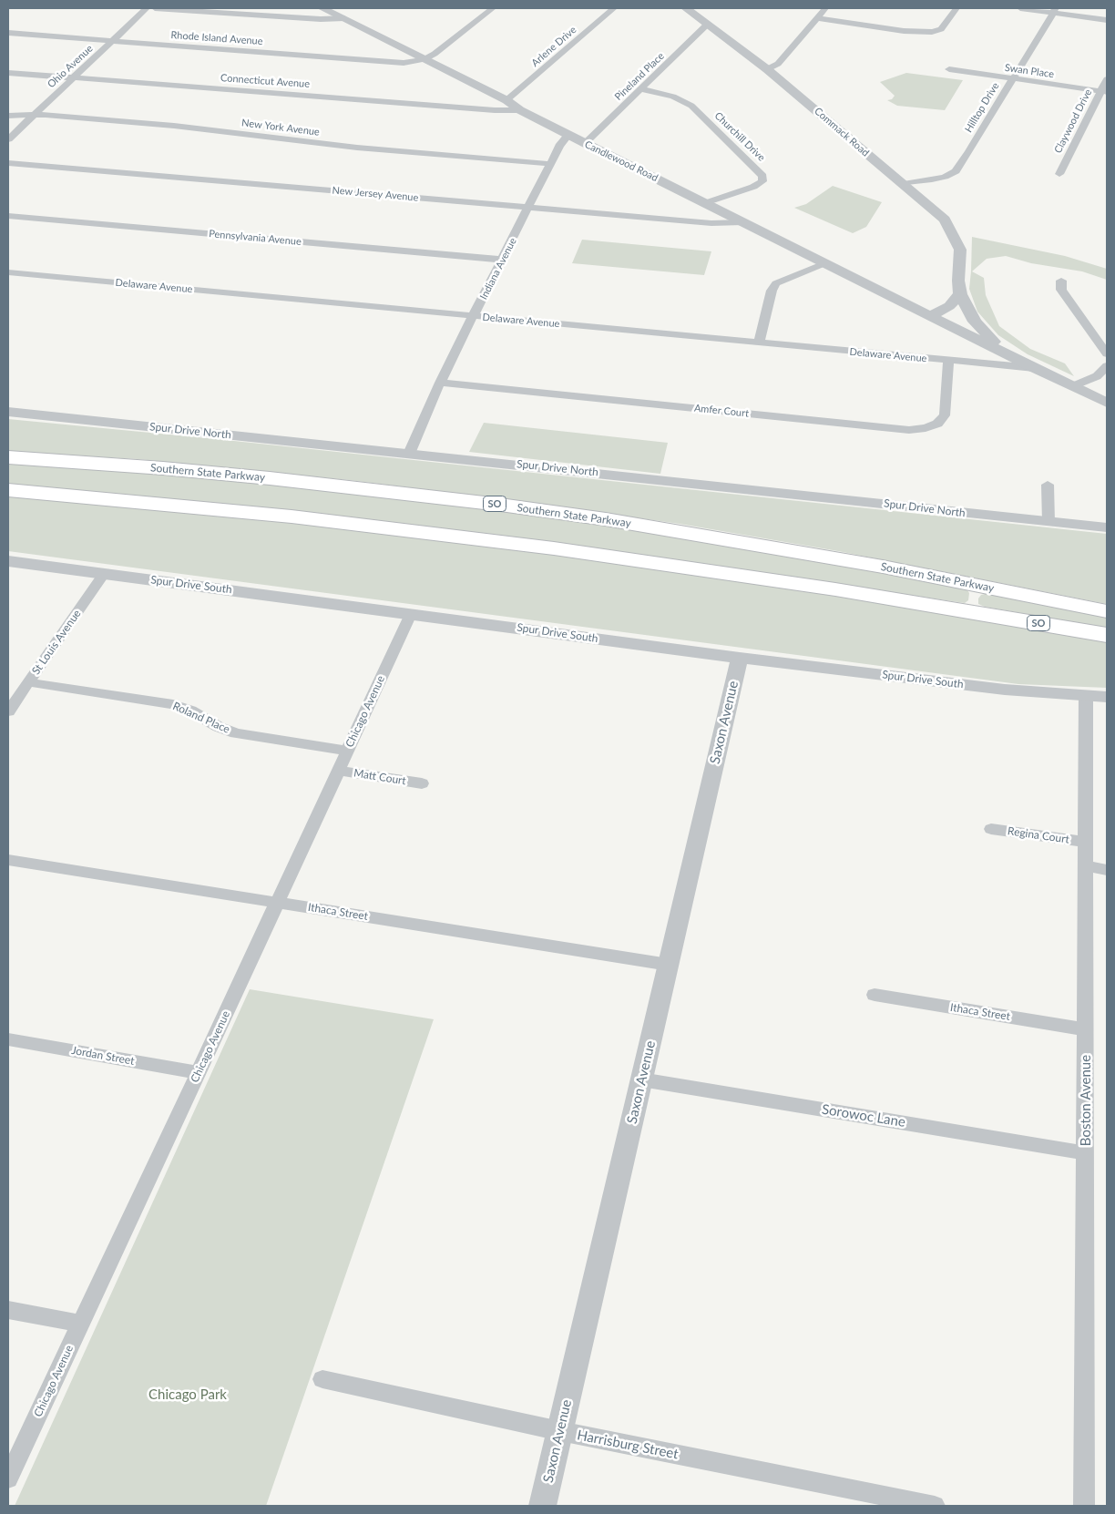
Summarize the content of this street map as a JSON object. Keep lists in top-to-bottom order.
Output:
{
  "streets": {
    "highway": ["Southern State Parkway", "SO"],
    "street": [
      "Rhode Island Avenue",
      "Arlene Drive",
      "Ohio Avenue",
      "Swan Place",
      "Pineland Place",
      "Connecticut Avenue",
      "Hilltop Drive",
      "Claywood Drive",
      "New York Avenue",
      "Commack Road",
      "Churchill Drive",
      "Candlewood Road",
      "New Jersey Avenue",
      "Pennsylvania Avenue",
      "Indiana Avenue",
      "Delaware Avenue",
      "Amfer Court",
      "Spur Drive North",
      "Spur Drive South",
      "St Louis Avenue",
      "Chicago Avenue",
      "Roland Place",
      "Saxon Avenue",
      "Matt Court",
      "Regina Court",
      "Ithaca Street",
      "Jordan Street",
      "Boston Avenue",
      "Sorowoc Lane",
      "Harrisburg Street"
    ]
  },
  "crossings": [
    ["Rhode Island Avenue", "Ohio Avenue"],
    ["Rhode Island Avenue", "Candlewood Road"],
    ["Arlene Drive", "Candlewood Road"],
    ["Ohio Avenue", "Connecticut Avenue"],
    ["Ohio Avenue", "New York Avenue"],
    ["Swan Place", "Hilltop Drive"],
    ["Swan Place", "Claywood Drive"],
    ["Pineland Place", "Commack Road"],
    ["Pineland Place", "Churchill Drive"],
    ["Pineland Place", "Candlewood Road"],
    ["Connecticut Avenue", "Candlewood Road"],
    ["Hilltop Drive", "Commack Road"],
    ["New York Avenue", "Indiana Avenue"],
    ["Churchill Drive", "Candlewood Road"],
    ["Candlewood Road", "New Jersey Avenue"],
    ["Candlewood Road", "Indiana Avenue"],
    ["New Jersey Avenue", "Indiana Avenue"],
    ["Pennsylvania Avenue", "Indiana Avenue"],
    ["Indiana Avenue", "Delaware Avenue"],
    ["Indiana Avenue", "Amfer Court"],
    ["Indiana Avenue", "Spur Drive North"],
    ["Delaware Avenue", "Amfer Court"],
    ["Spur Drive South", "St Louis Avenue"],
    ["Spur Drive South", "Chicago Avenue"],
    ["Spur Drive South", "Saxon Avenue"],
    ["Spur Drive South", "Boston Avenue"],
    ["St Louis Avenue", "Roland Place"],
    ["Chicago Avenue", "Roland Place"],
    ["Chicago Avenue", "Matt Court"],
    ["Chicago Avenue", "Ithaca Street"],
    ["Chicago Avenue", "Jordan Street"],
    ["Saxon Avenue", "Ithaca Street"],
    ["Saxon Avenue", "Sorowoc Lane"],
    ["Saxon Avenue", "Harrisburg Street"],
    ["Regina Court", "Boston Avenue"],
    ["Ithaca Street", "Boston Avenue"],
    ["Boston Avenue", "Sorowoc Lane"]
  ],
  "parks": ["Chicago Park"]
}
